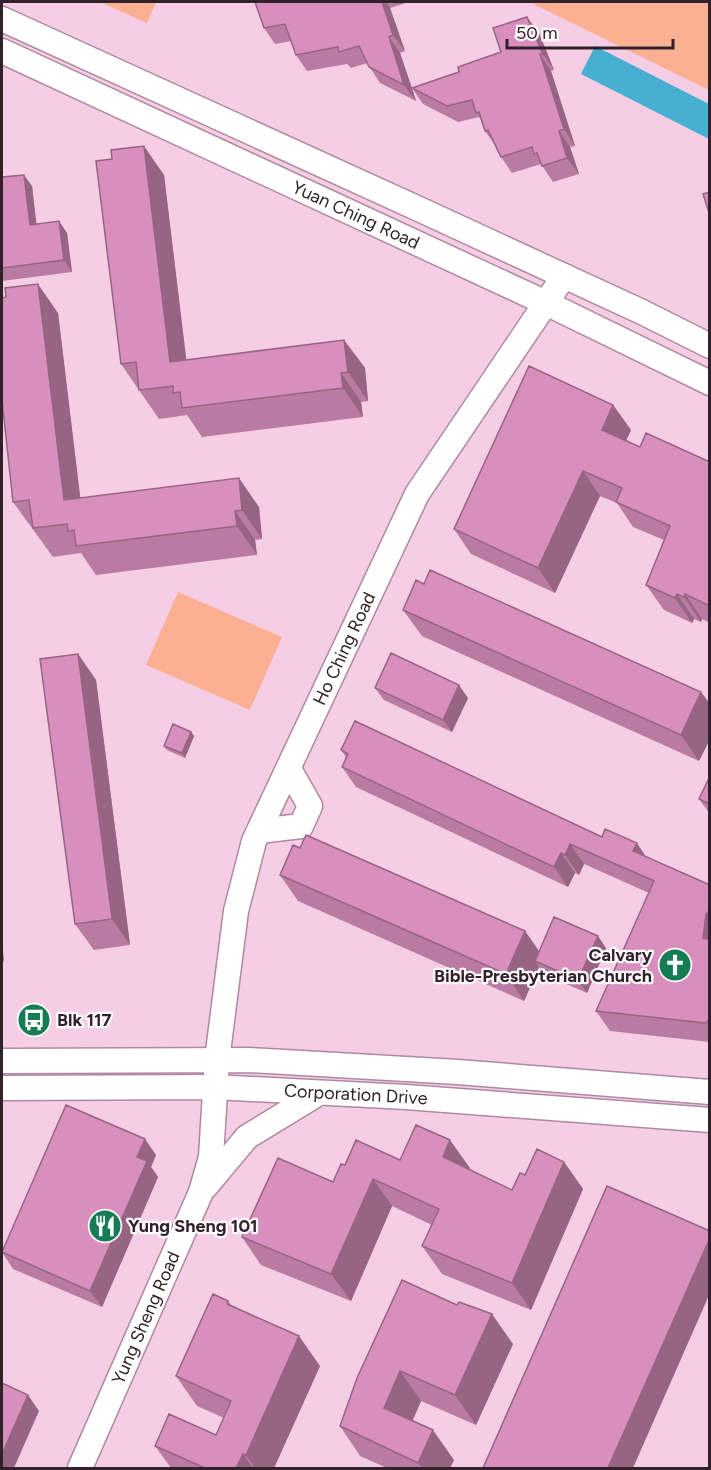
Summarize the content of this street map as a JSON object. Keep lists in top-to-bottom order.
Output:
{
  "streets": {
    "street": [
      "Yuan Ching Road",
      "Ho Ching Road",
      "Corporation Drive",
      "Yung Sheng Road"
    ]
  },
  "crossings": [
    ["Yuan Ching Road", "Ho Ching Road"],
    ["Ho Ching Road", "Corporation Drive"],
    ["Ho Ching Road", "Yung Sheng Road"],
    ["Corporation Drive", "Yung Sheng Road"]
  ],
  "places": {
    "church": ["Calvary Bible-Presbyterian Church"],
    "bus stop": ["Blk 117"],
    "restaurant": ["Yung Sheng 101"]
  },
  "scale_bar": "50 m"
}
